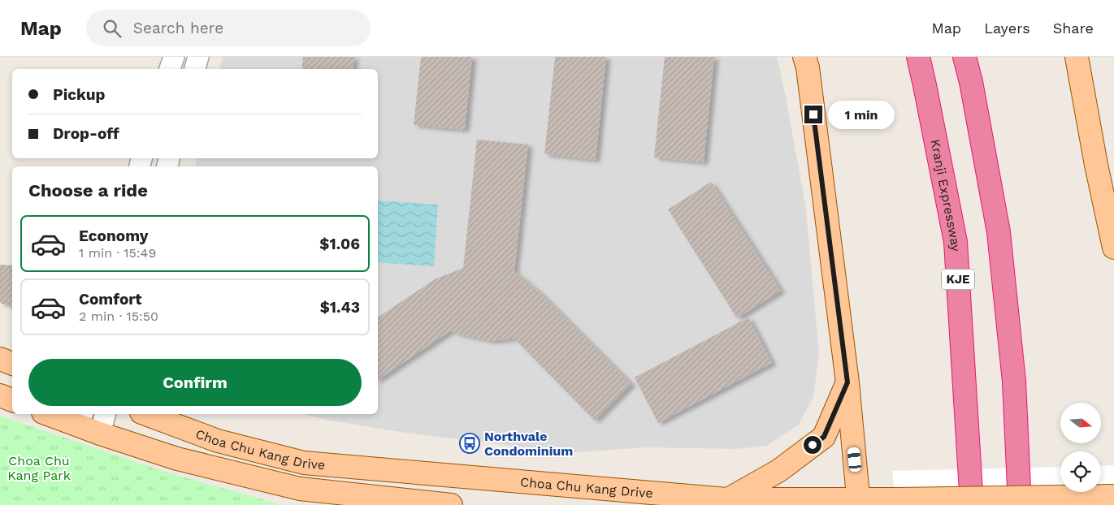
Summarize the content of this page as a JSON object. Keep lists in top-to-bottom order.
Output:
{
  "streets": {
    "highway": ["Kranji Expressway", "KJE"],
    "main road": ["Choa Chu Kang Drive"]
  },
  "parks": ["Choa Chu Kang Park"],
  "places": {
    "bus stop": ["Northvale Condominium"]
  },
  "north": "right",
  "page": {
    "header": "Map",
    "search": "Search here",
    "nav": ["Map", "Layers", "Share"],
    "banner": ["Pickup", "Drop-off"],
    "bubble": "1 min",
    "heading": "Choose a ride",
    "list": [
      {
        "name": "Economy",
        "note": "1 min · 15:49",
        "value": "$1.06"
      },
      {
        "name": "Comfort",
        "note": "2 min · 15:50",
        "value": "$1.43"
      }
    ],
    "buttons": "Confirm"
  }
}
